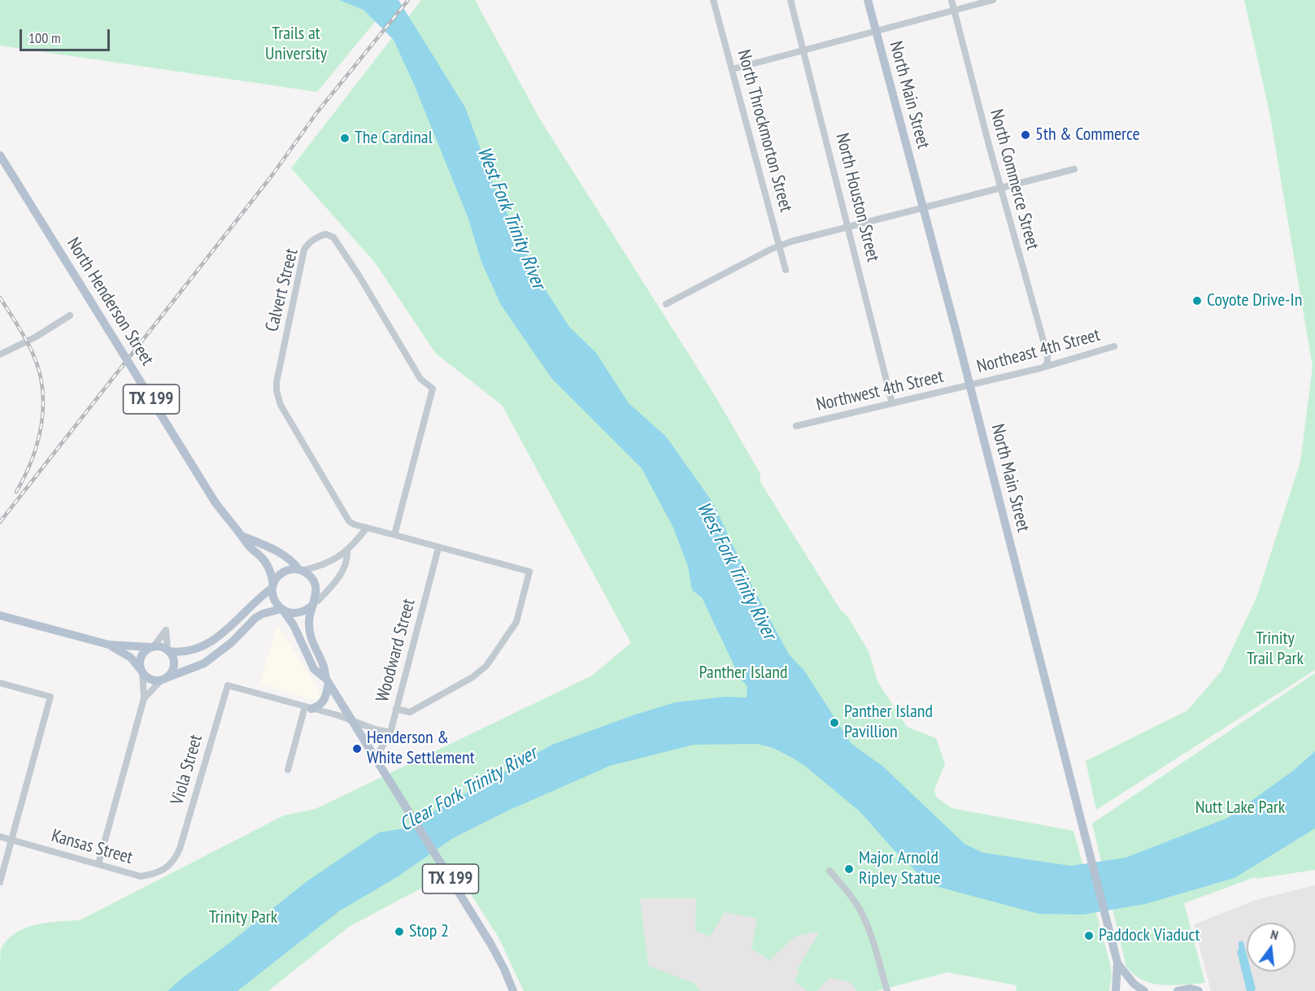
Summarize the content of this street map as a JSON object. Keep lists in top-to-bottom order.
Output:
{
  "streets": {
    "main road": ["North Main Street", "North Henderson Street", "TX 199"],
    "street": [
      "North Throckmorton Street",
      "North Commerce Street",
      "North Houston Street",
      "Calvert Street",
      "Northeast 4th Street",
      "Northwest 4th Street",
      "Woodward Street",
      "Viola Street",
      "Kansas Street"
    ]
  },
  "crossings": [
    ["North Main Street", "Northeast 4th Street"],
    ["North Main Street", "Northwest 4th Street"],
    ["North Commerce Street", "Northeast 4th Street"],
    ["North Houston Street", "Northwest 4th Street"],
    ["Calvert Street", "Woodward Street"],
    ["North Henderson Street", "TX 199"],
    ["Northeast 4th Street", "Northwest 4th Street"],
    ["TX 199", "Woodward Street"],
    ["Viola Street", "Kansas Street"]
  ],
  "water": ["West Fork Trinity River", "Clear Fork Trinity River"],
  "parks": [
    "Trails at University",
    "Trinity Trail Park",
    "Panther Island",
    "Nutt Lake Park",
    "Trinity Park"
  ],
  "places": [
    "5th & Commerce",
    "The Cardinal",
    "Coyote Drive-In",
    "Panther Island Pavillion",
    "Henderson & White Settlement",
    "Major Arnold Ripley Statue",
    "Stop 2",
    "Paddock Viaduct"
  ],
  "scale_bar": "100 m",
  "north": "top"
}
